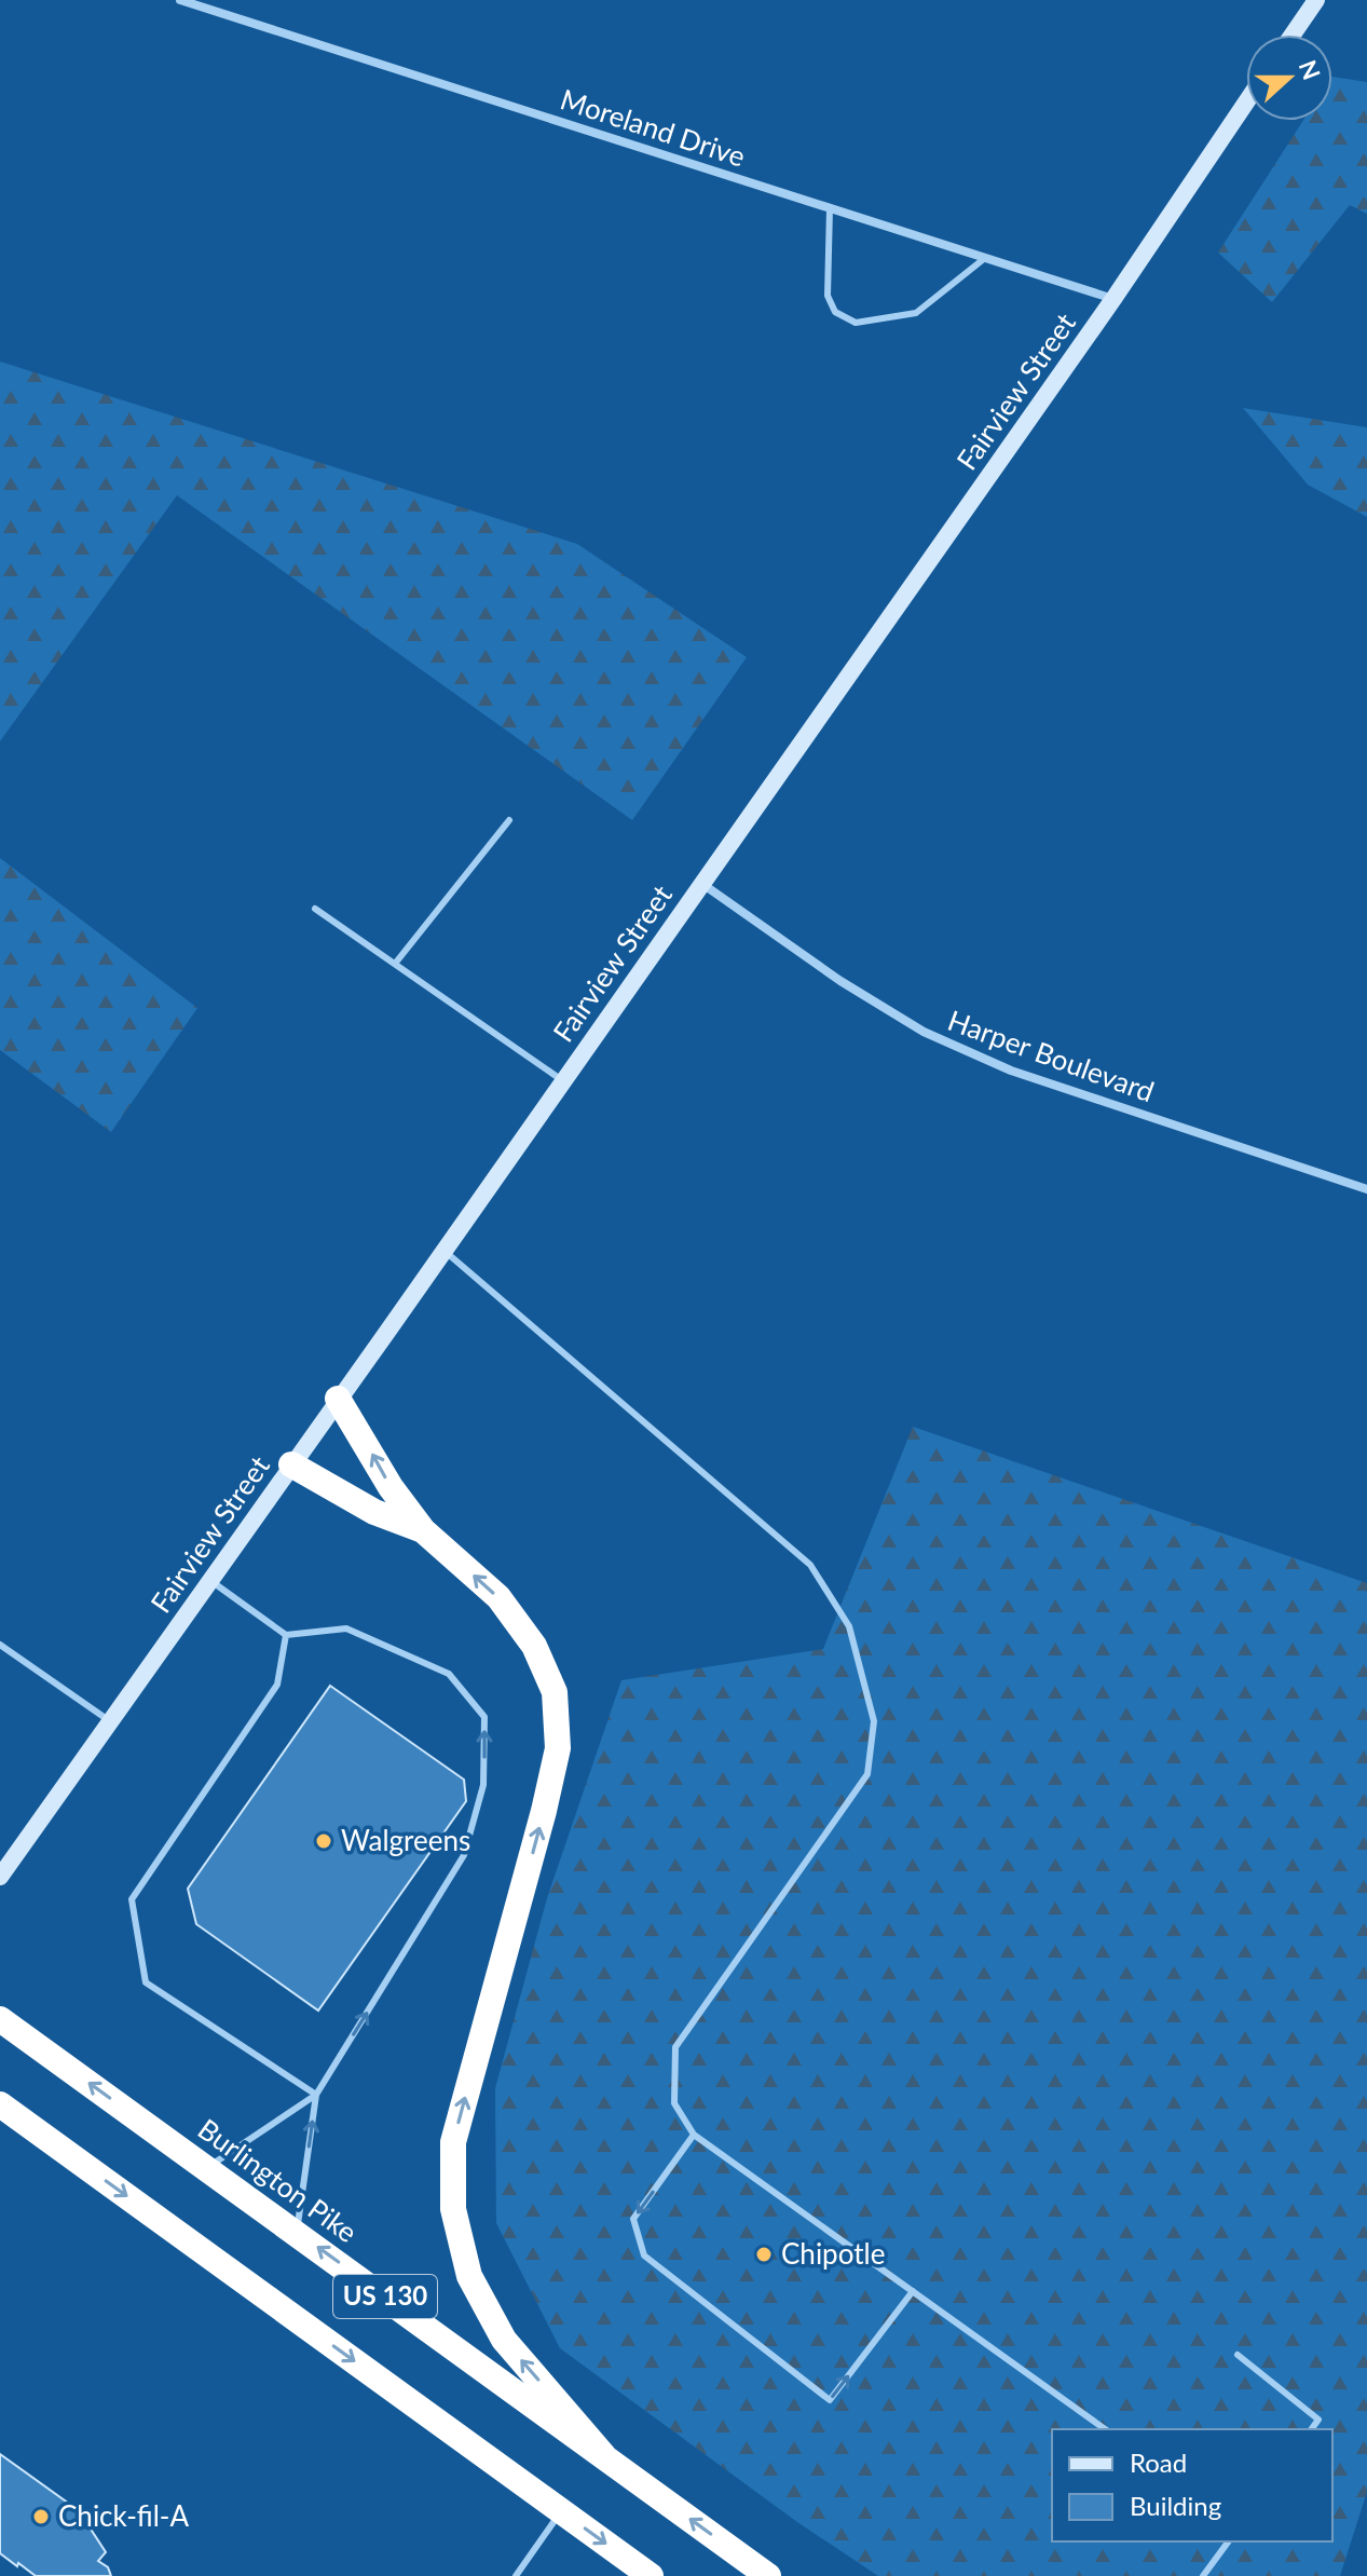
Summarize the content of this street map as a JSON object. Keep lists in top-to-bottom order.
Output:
{
  "streets": {
    "highway": ["Burlington Pike", "US 130"],
    "street": ["Moreland Drive", "Fairview Street", "Harper Boulevard"]
  },
  "crossings": [
    ["Moreland Drive", "Fairview Street"],
    ["Fairview Street", "Harper Boulevard"]
  ],
  "places": ["Walgreens", "Chipotle", "Chick-fil-A"],
  "legend": ["Road", "Building"],
  "north": "right"
}
